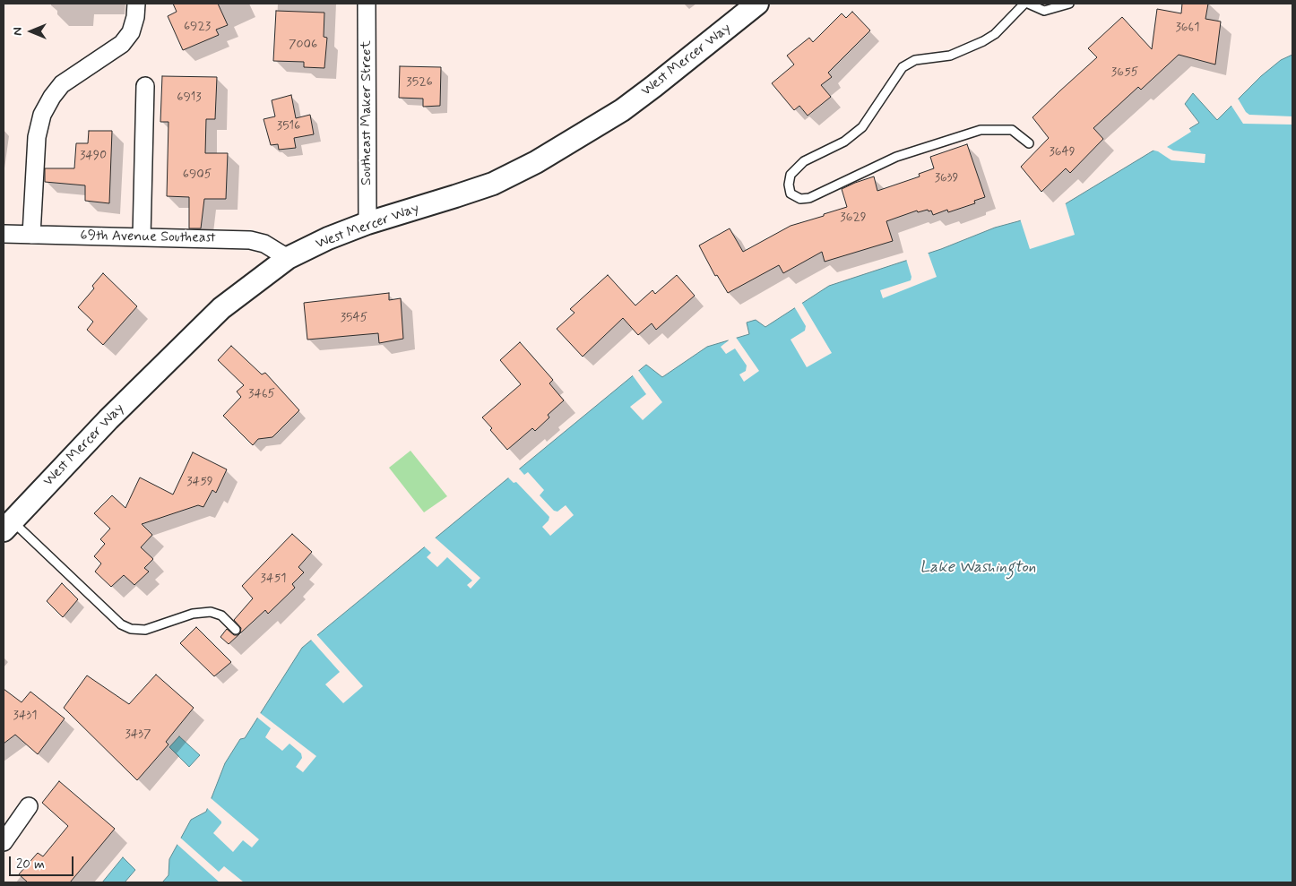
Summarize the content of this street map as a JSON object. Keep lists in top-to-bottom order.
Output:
{
  "streets": {
    "street": ["West Mercer Way", "Southeast Maker Street", "69th Avenue Southeast"]
  },
  "crossings": [
    ["West Mercer Way", "Southeast Maker Street"],
    ["West Mercer Way", "69th Avenue Southeast"]
  ],
  "water": ["Lake Washington"],
  "house_numbers": [
    "6923",
    "3661",
    "7006",
    "3655",
    "3526",
    "6913",
    "3516",
    "3649",
    "3490",
    "6905",
    "3639",
    "3629",
    "3545",
    "3465",
    "3459",
    "3451",
    "3431",
    "3437"
  ],
  "scale_bar": "20 m",
  "north": "left"
}
